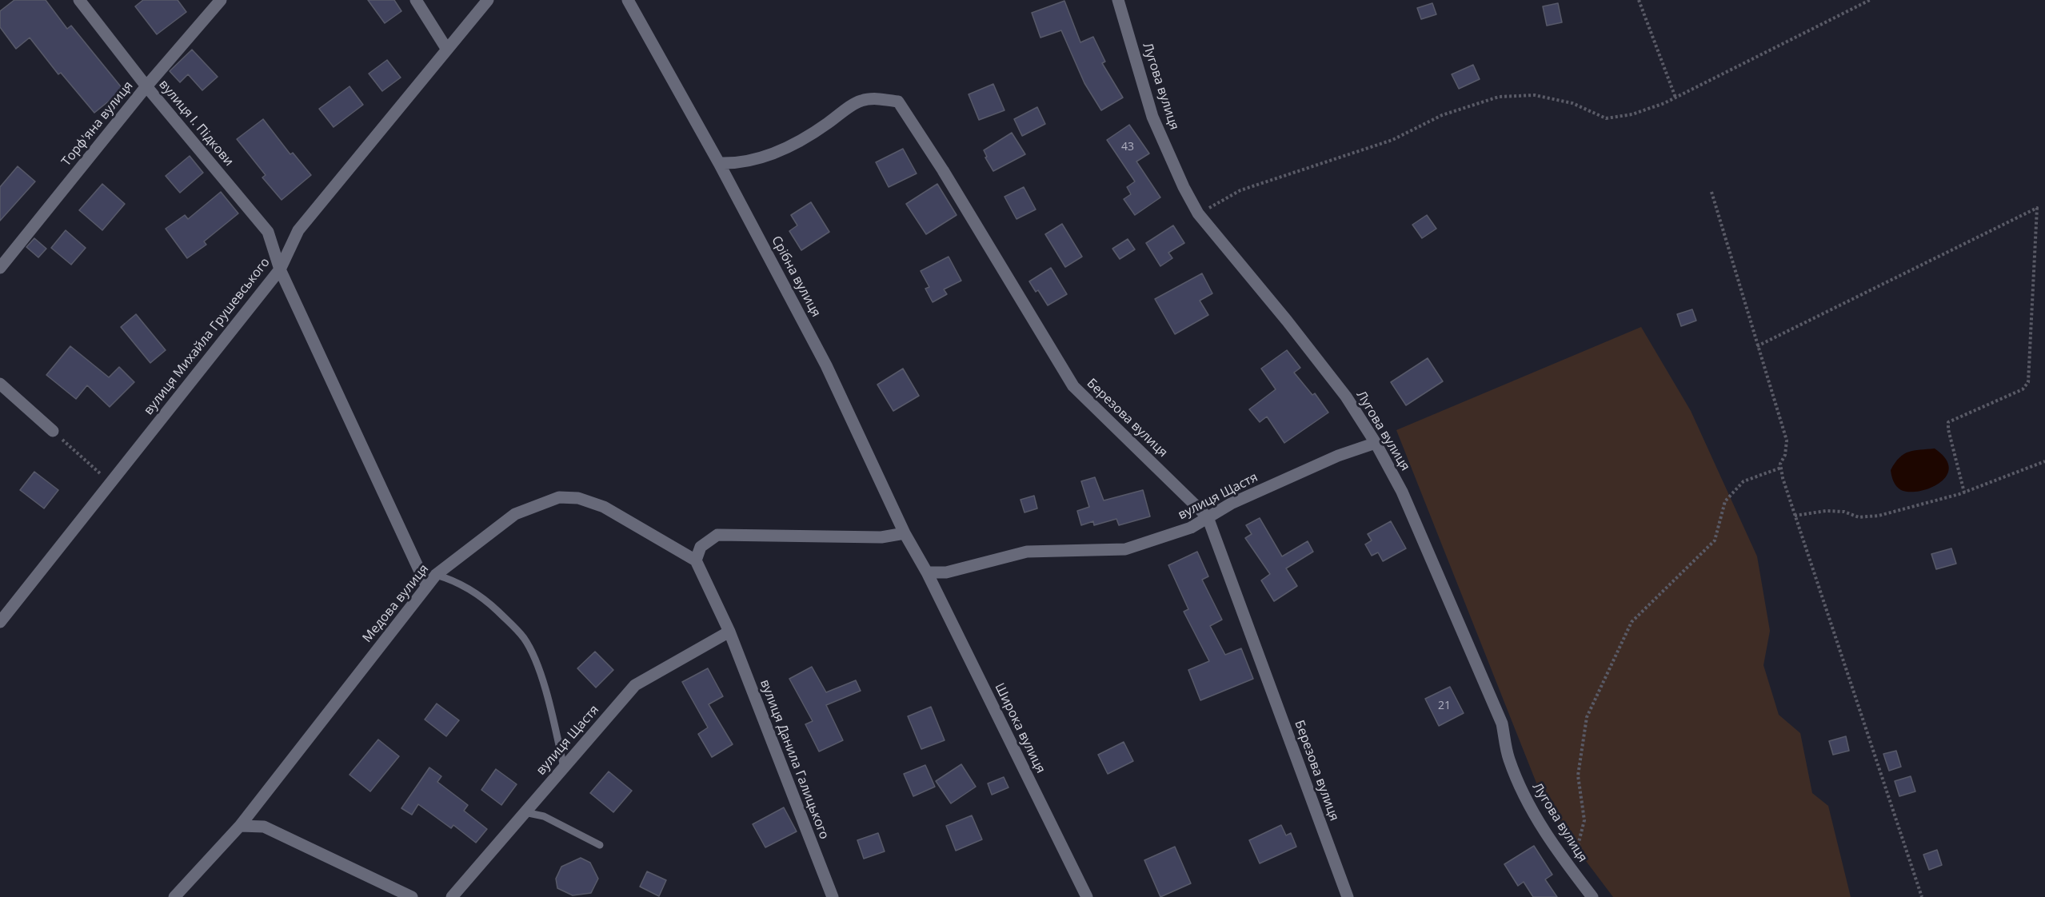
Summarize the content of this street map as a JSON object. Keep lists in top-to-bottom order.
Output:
{
  "streets": {
    "street": [
      "Лугова вулиця",
      "вулиця І. Підкови",
      "Торф'яна вулиця",
      "Срібна вулиця",
      "вулиця Михайла Грушевського",
      "Березова вулиця",
      "вулиця Щастя",
      "Медова вулиця",
      "Широка вулиця",
      "вулиця Данила Галицького"
    ]
  },
  "crossings": [
    ["Лугова вулиця", "вулиця Щастя"],
    ["вулиця І. Підкови", "Торф'яна вулиця"],
    ["вулиця І. Підкови", "вулиця Михайла Грушевського"],
    ["вулиця І. Підкови", "Медова вулиця"],
    ["Срібна вулиця", "Березова вулиця"],
    ["Срібна вулиця", "вулиця Щастя"],
    ["Срібна вулиця", "Широка вулиця"],
    ["Березова вулиця", "вулиця Щастя"],
    ["вулиця Щастя", "Широка вулиця"],
    ["вулиця Щастя", "вулиця Данила Галицького"]
  ],
  "house_numbers": ["43", "21"]
}
